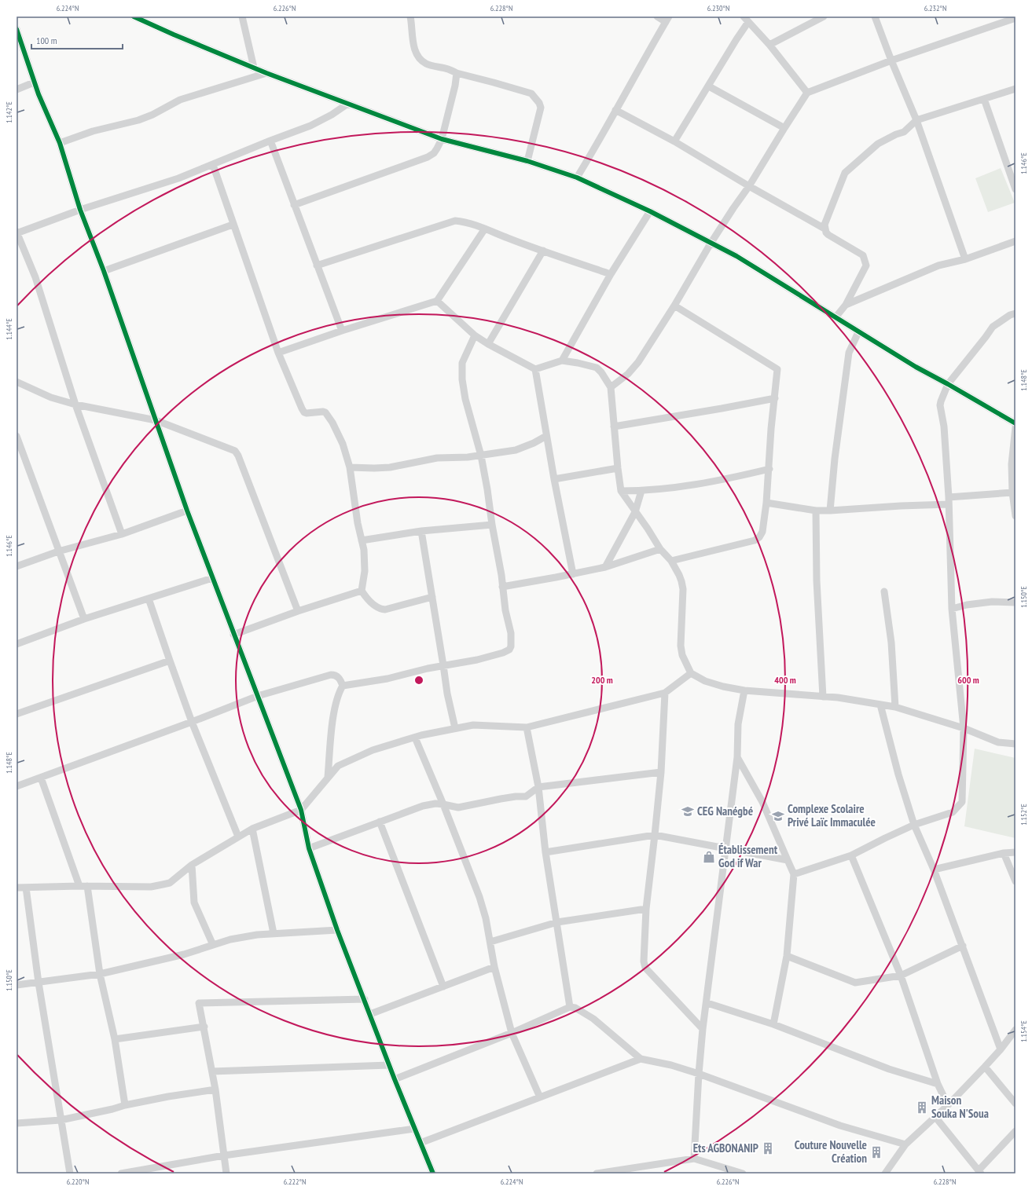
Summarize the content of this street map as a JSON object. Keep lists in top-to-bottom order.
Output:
{
  "places": {
    "school or university": ["CEG Nanégbé", "Complexe Scolaire Privé Laïc Immaculée"],
    "shop": ["Établissement God if War"],
    "building": ["Maison Souka N'Soua", "Ets AGBONANIP", "Couture Nouvelle Création"]
  },
  "scale_bar": "100 m",
  "coordinates": [
    "6.224°N",
    "6.226°N",
    "6.228°N",
    "6.230°N",
    "6.232°N",
    "1.142°E",
    "1.146°E",
    "1.144°E",
    "1.148°E",
    "1.150°E",
    "1.152°E",
    "1.154°E",
    "6.220°N",
    "6.222°N"
  ],
  "rings": ["200 m", "400 m", "600 m"]
}
